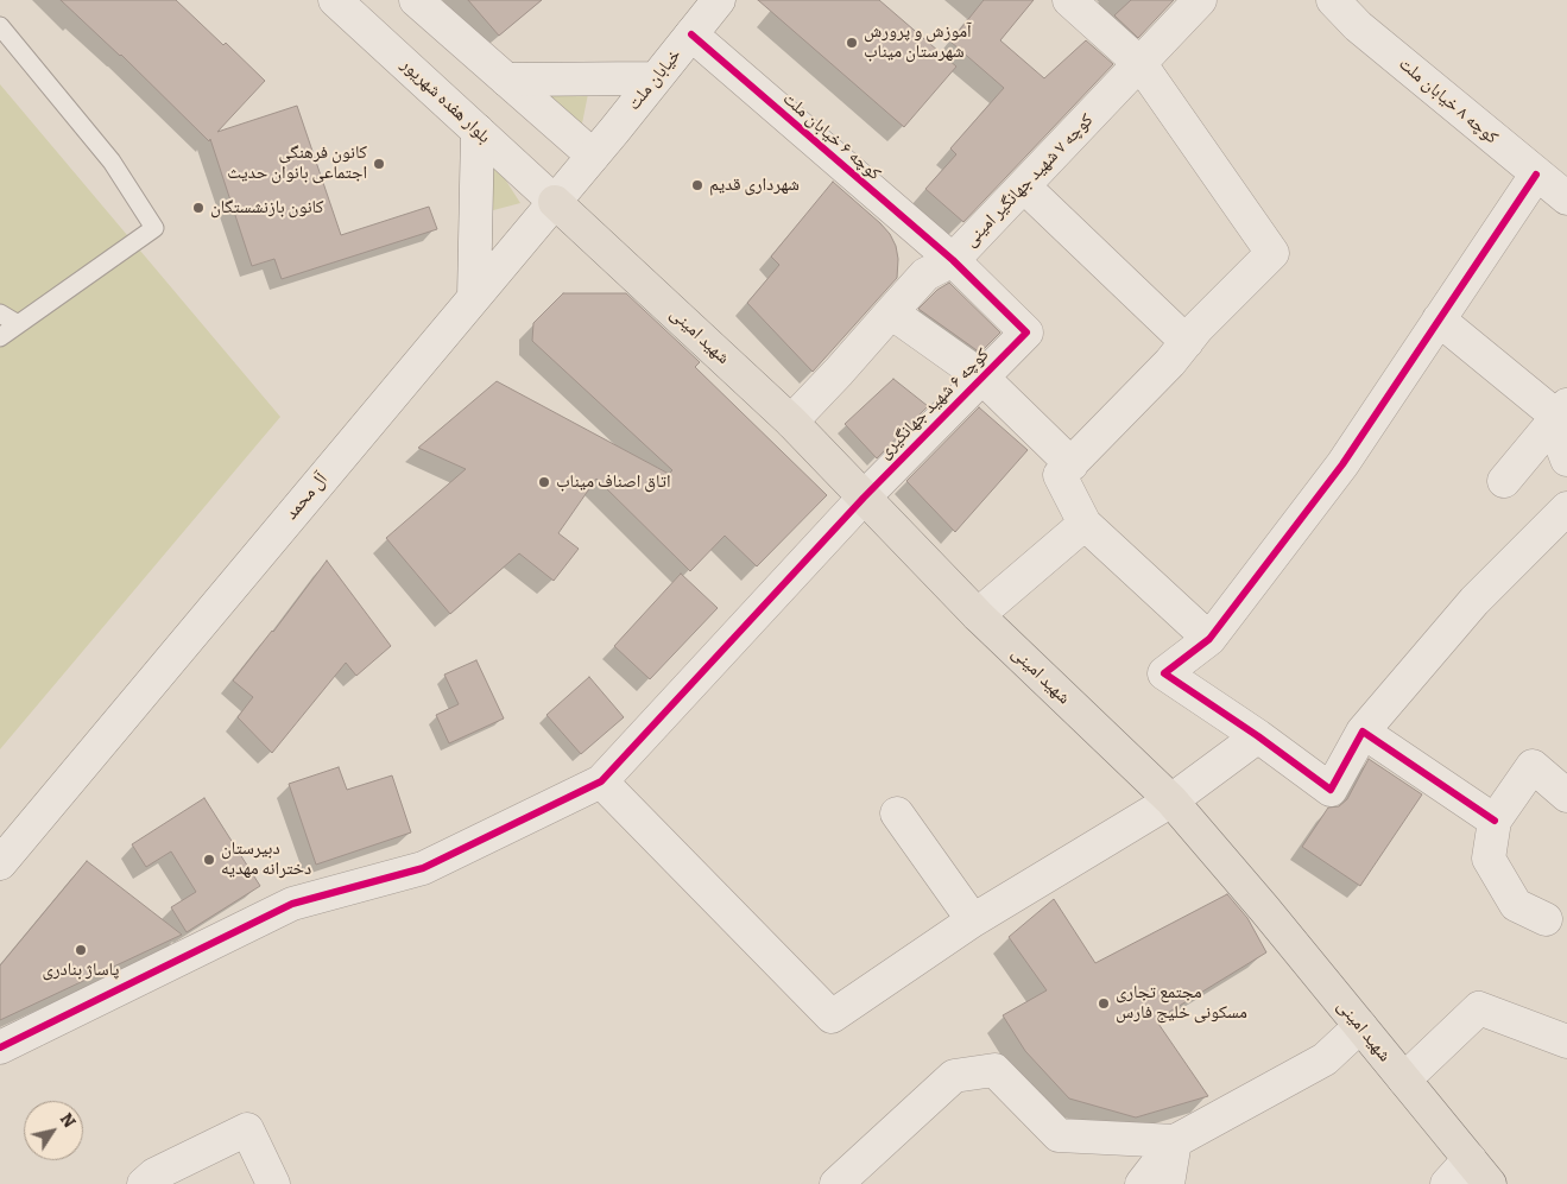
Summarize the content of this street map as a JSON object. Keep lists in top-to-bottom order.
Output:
{
  "streets": {
    "main road": ["شهید امینی"],
    "street": [
      "خیابان ملت",
      "بلوار هفده شهریور",
      "کوچه ۸ خیابان ملت",
      "کوچه ۶ خیابان ملت",
      "کوچه ۷ شهید جهانگیر امینی",
      "کوچه ۶ شهید جهانگیری",
      "آل محمد"
    ]
  },
  "crossings": [
    ["خیابان ملت", "کوچه ۶ خیابان ملت"],
    ["خیابان ملت", "آل محمد"],
    ["بلوار هفده شهریور", "شهید امینی"],
    ["بلوار هفده شهریور", "آل محمد"],
    ["کوچه ۶ خیابان ملت", "کوچه ۷ شهید جهانگیر امینی"],
    ["کوچه ۶ خیابان ملت", "کوچه ۶ شهید جهانگیری"],
    ["کوچه ۷ شهید جهانگیر امینی", "شهید امینی"],
    ["شهید امینی", "کوچه ۶ شهید جهانگیری"],
    ["شهید امینی", "آل محمد"]
  ],
  "places": [
    "آموزش و پرورش شهرستان میناب",
    "کانون فرهنگی اجتماعی بانوان حدیث",
    "شهرداری قدیم",
    "کانون بازنشستگان",
    "اتاق اصناف میناب",
    "دبیرستان دخترانه مهدیه",
    "پاساژ بنادری",
    "مجتمع تجاری مسکونی خلیج فارس"
  ],
  "north": "top right"
}
